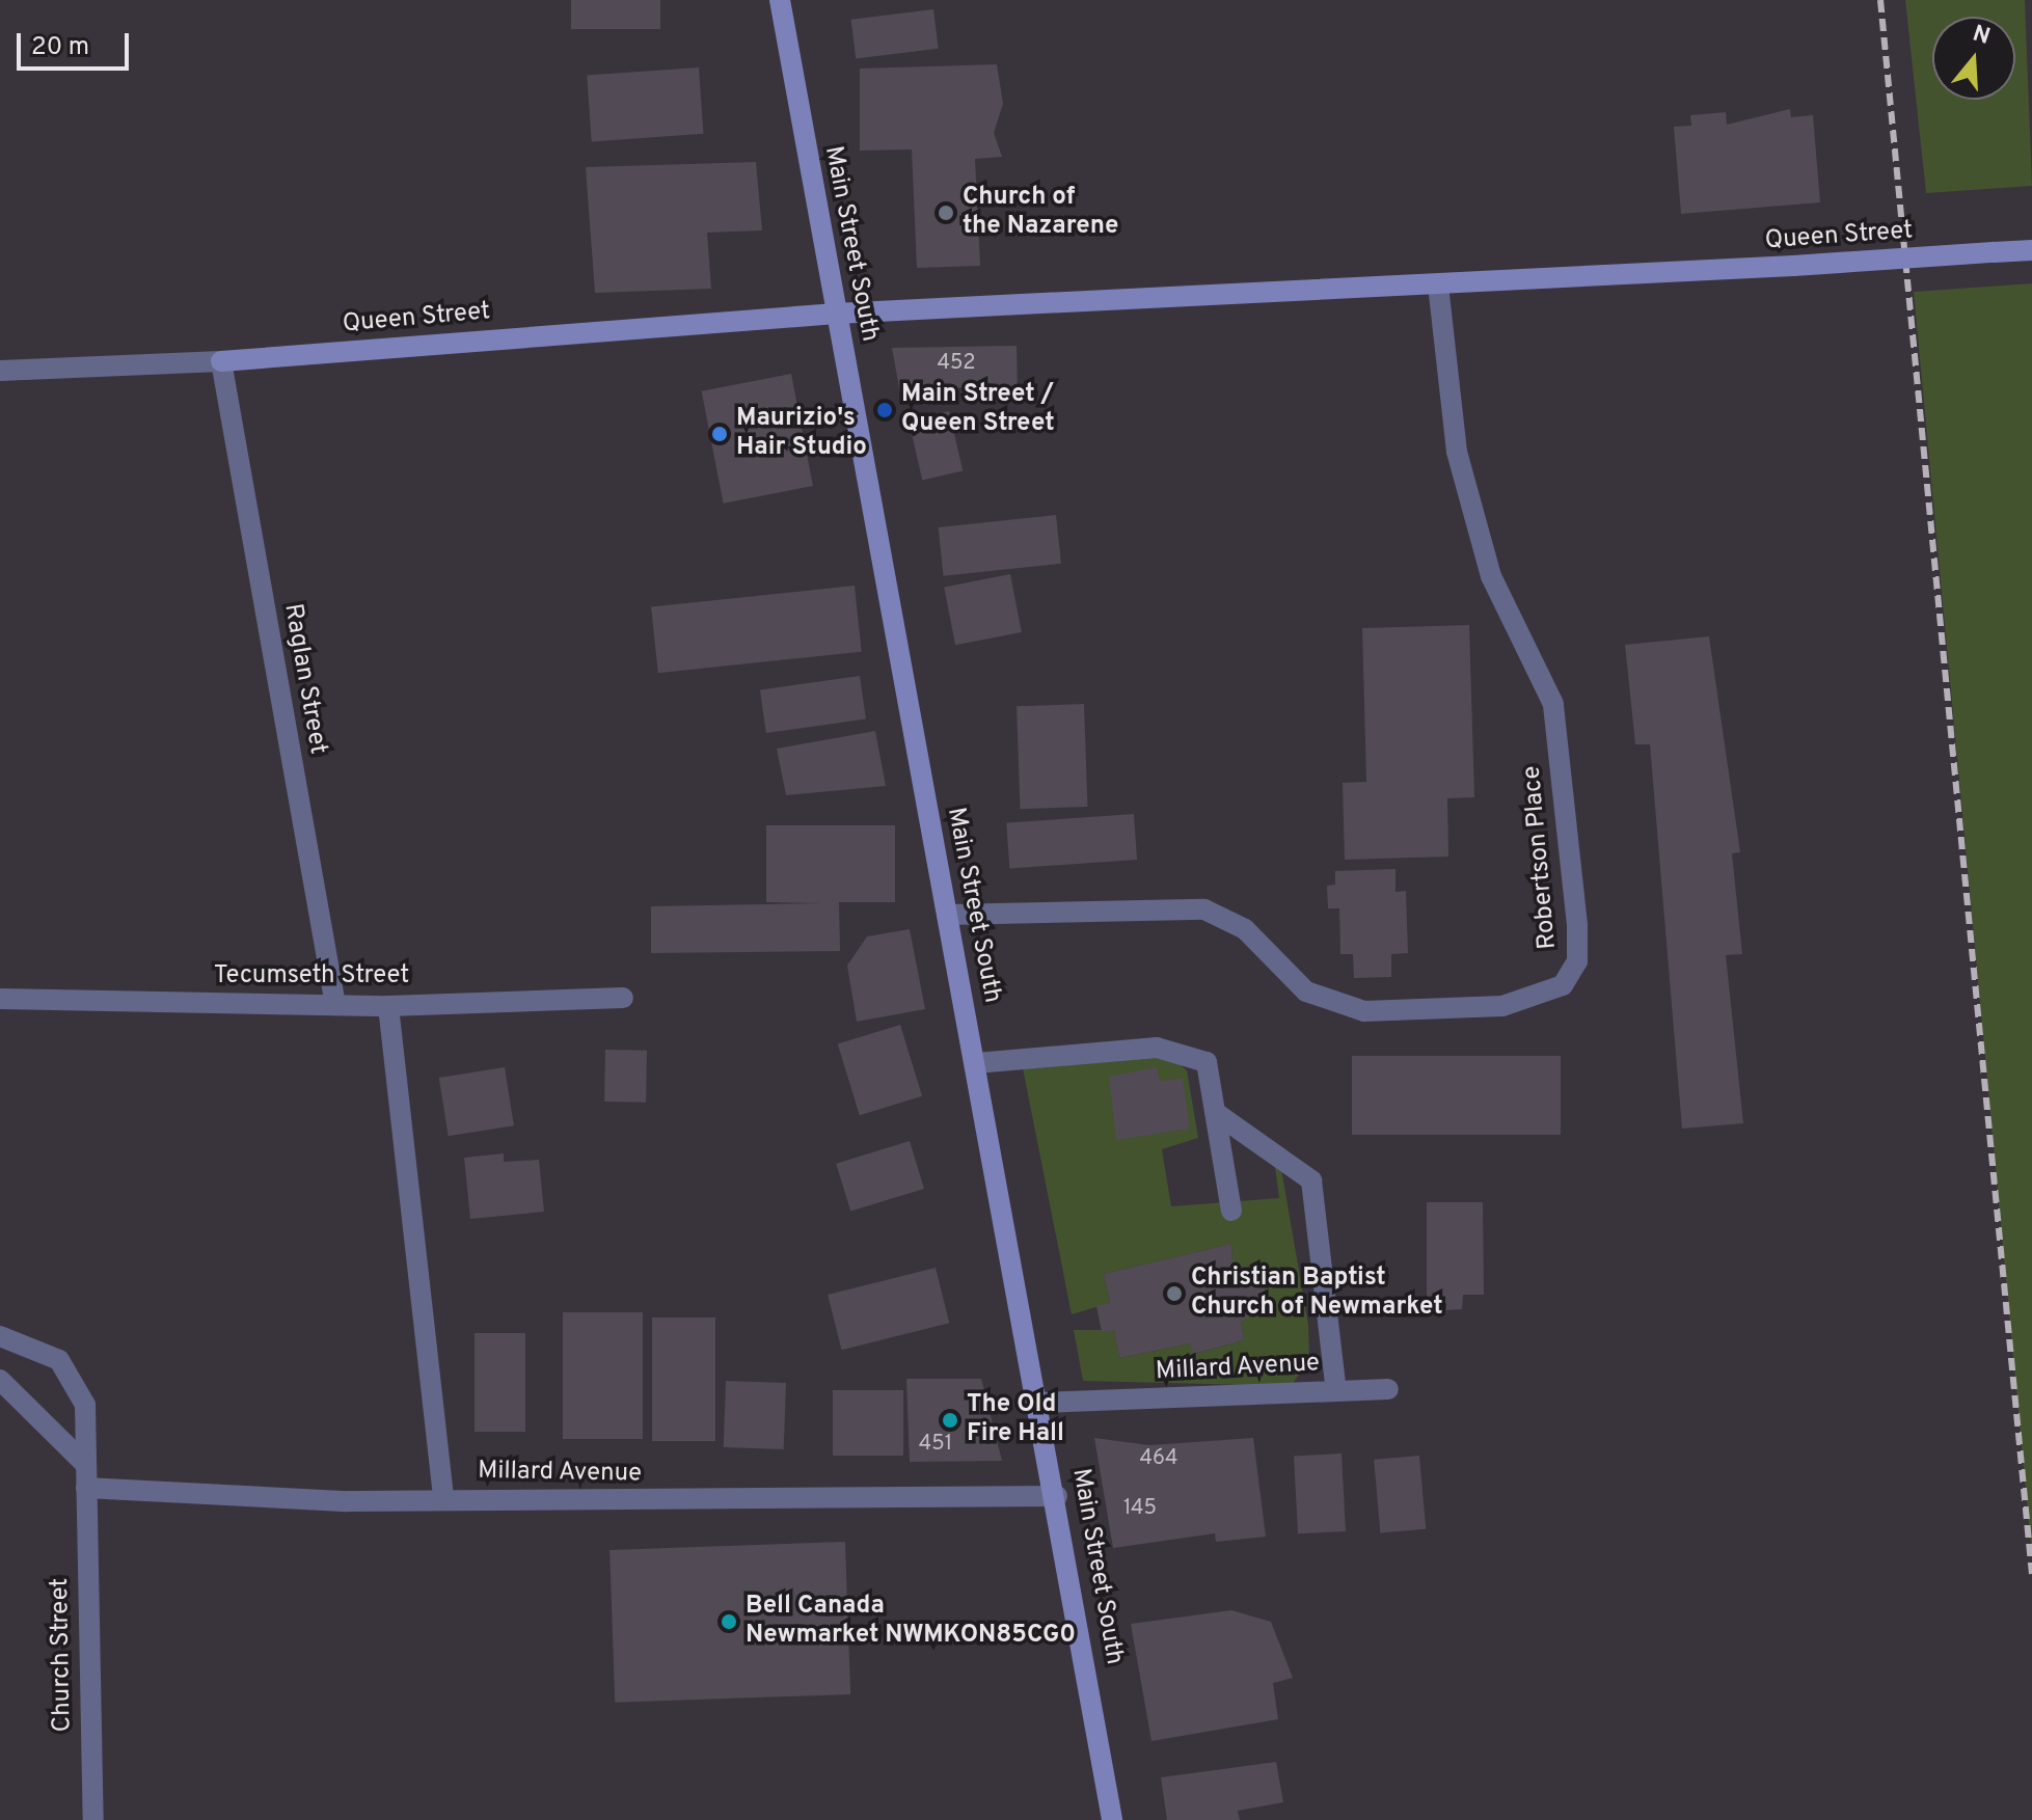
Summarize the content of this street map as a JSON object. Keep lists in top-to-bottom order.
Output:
{
  "streets": {
    "main road": ["Queen Street", "Main Street South"],
    "street": [
      "Raglan Street",
      "Robertson Place",
      "Tecumseth Street",
      "Millard Avenue",
      "Church Street"
    ]
  },
  "crossings": [
    ["Queen Street", "Main Street South"],
    ["Queen Street", "Raglan Street"],
    ["Queen Street", "Robertson Place"],
    ["Main Street South", "Robertson Place"],
    ["Main Street South", "Millard Avenue"],
    ["Raglan Street", "Tecumseth Street"],
    ["Millard Avenue", "Church Street"]
  ],
  "places": [
    "Church of the Nazarene",
    "Main Street / Queen Street",
    "Maurizio's Hair Studio",
    "Christian Baptist Church of Newmarket",
    "The Old Fire Hall",
    "Bell Canada Newmarket NWMKON85CG0"
  ],
  "house_numbers": [
    "452",
    "451",
    "464",
    "145"
  ],
  "scale_bar": "20 m",
  "north": "top"
}
